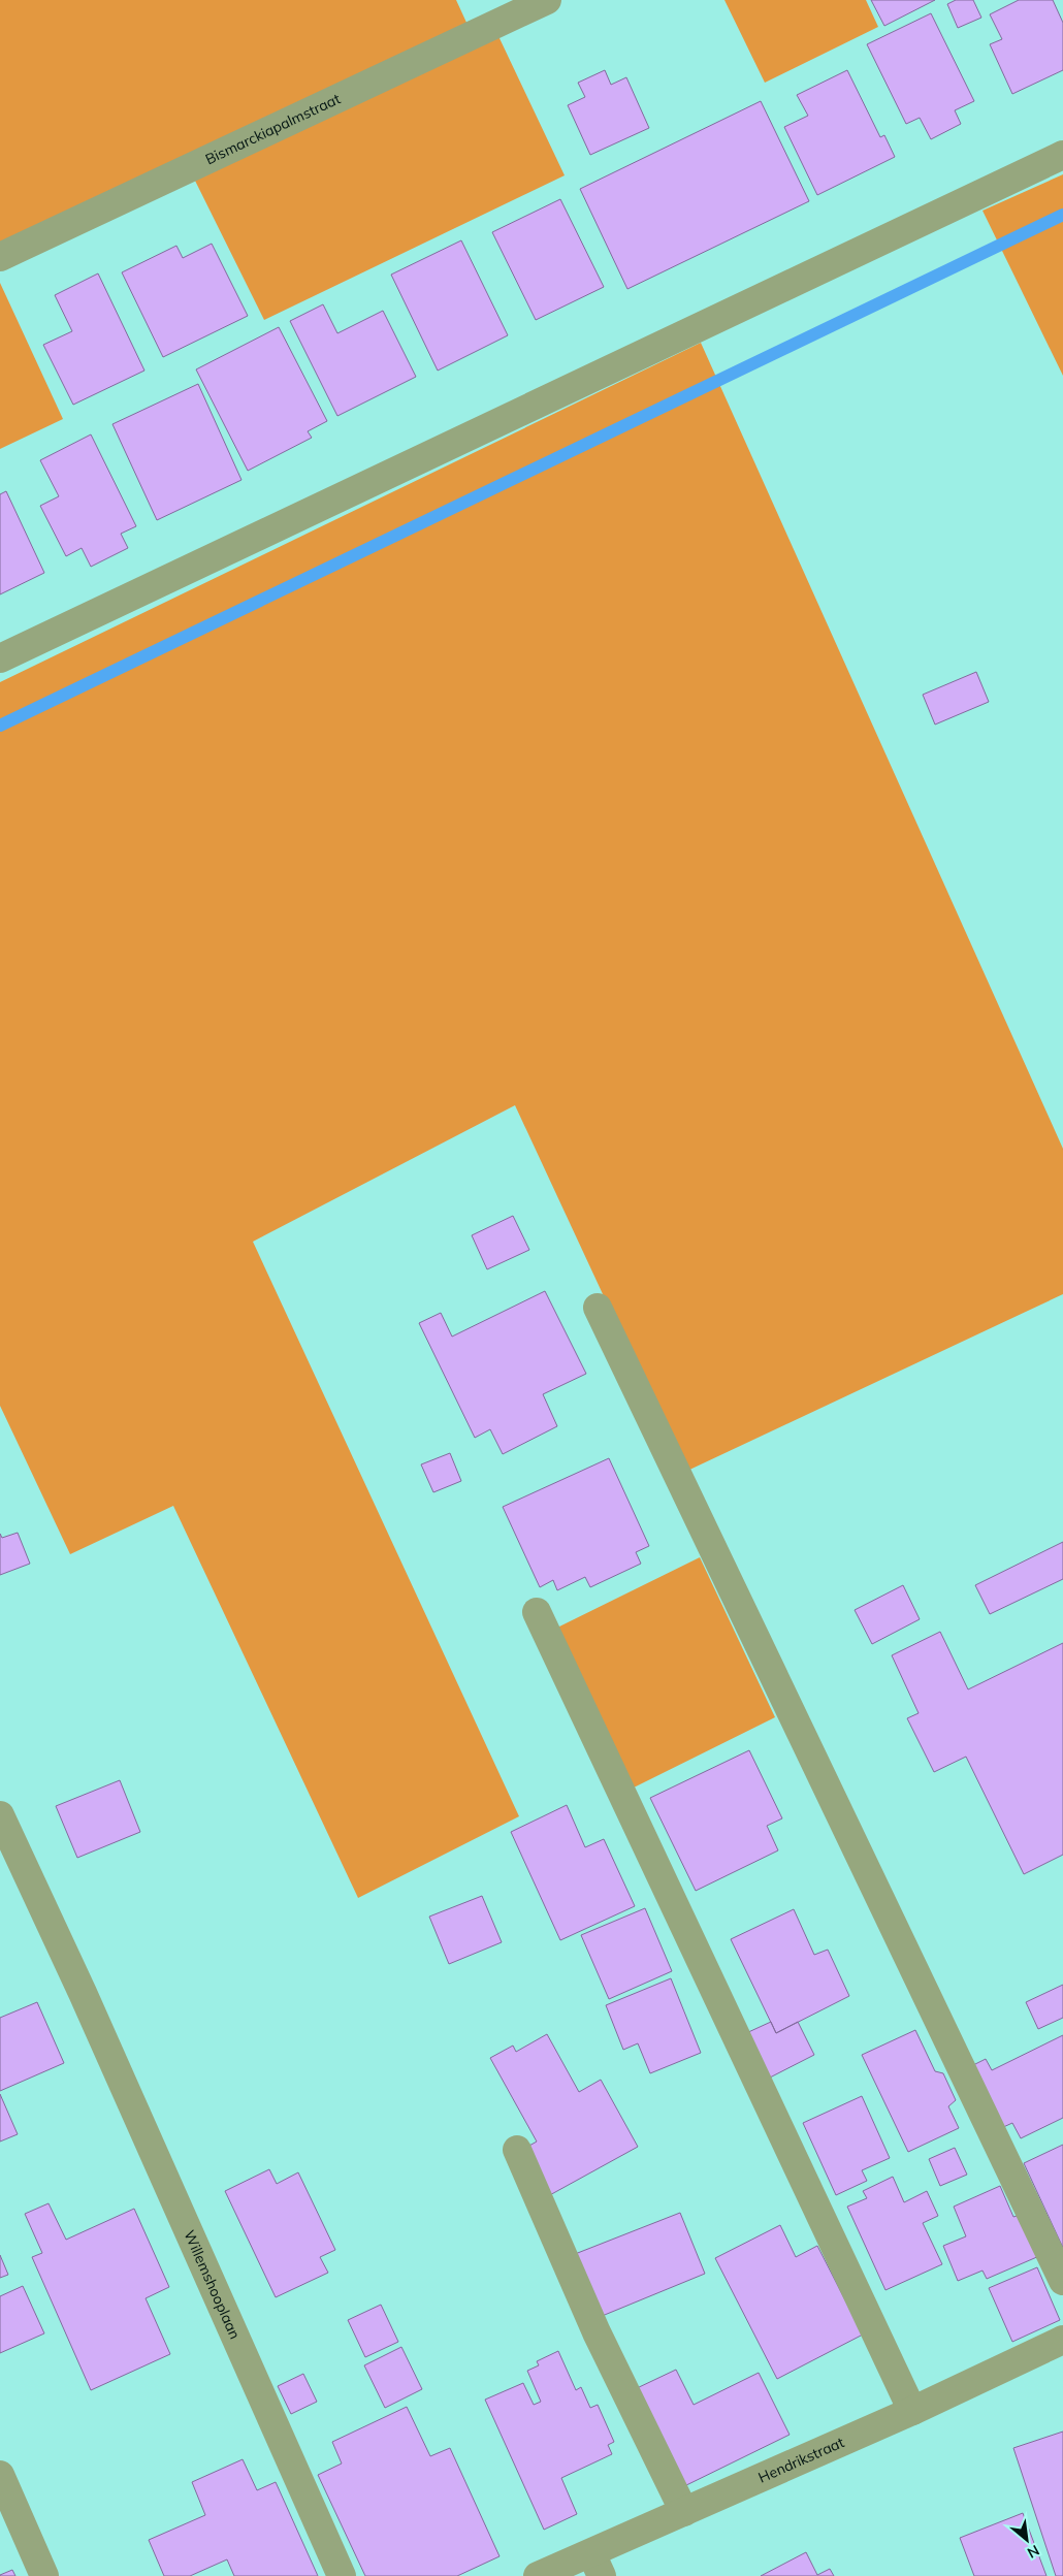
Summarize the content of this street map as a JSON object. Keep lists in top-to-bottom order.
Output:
{
  "streets": {
    "street": ["Bismarckiapalmstraat", "Willemshooplaan", "Hendrikstraat"]
  },
  "north": "bottom right"
}
